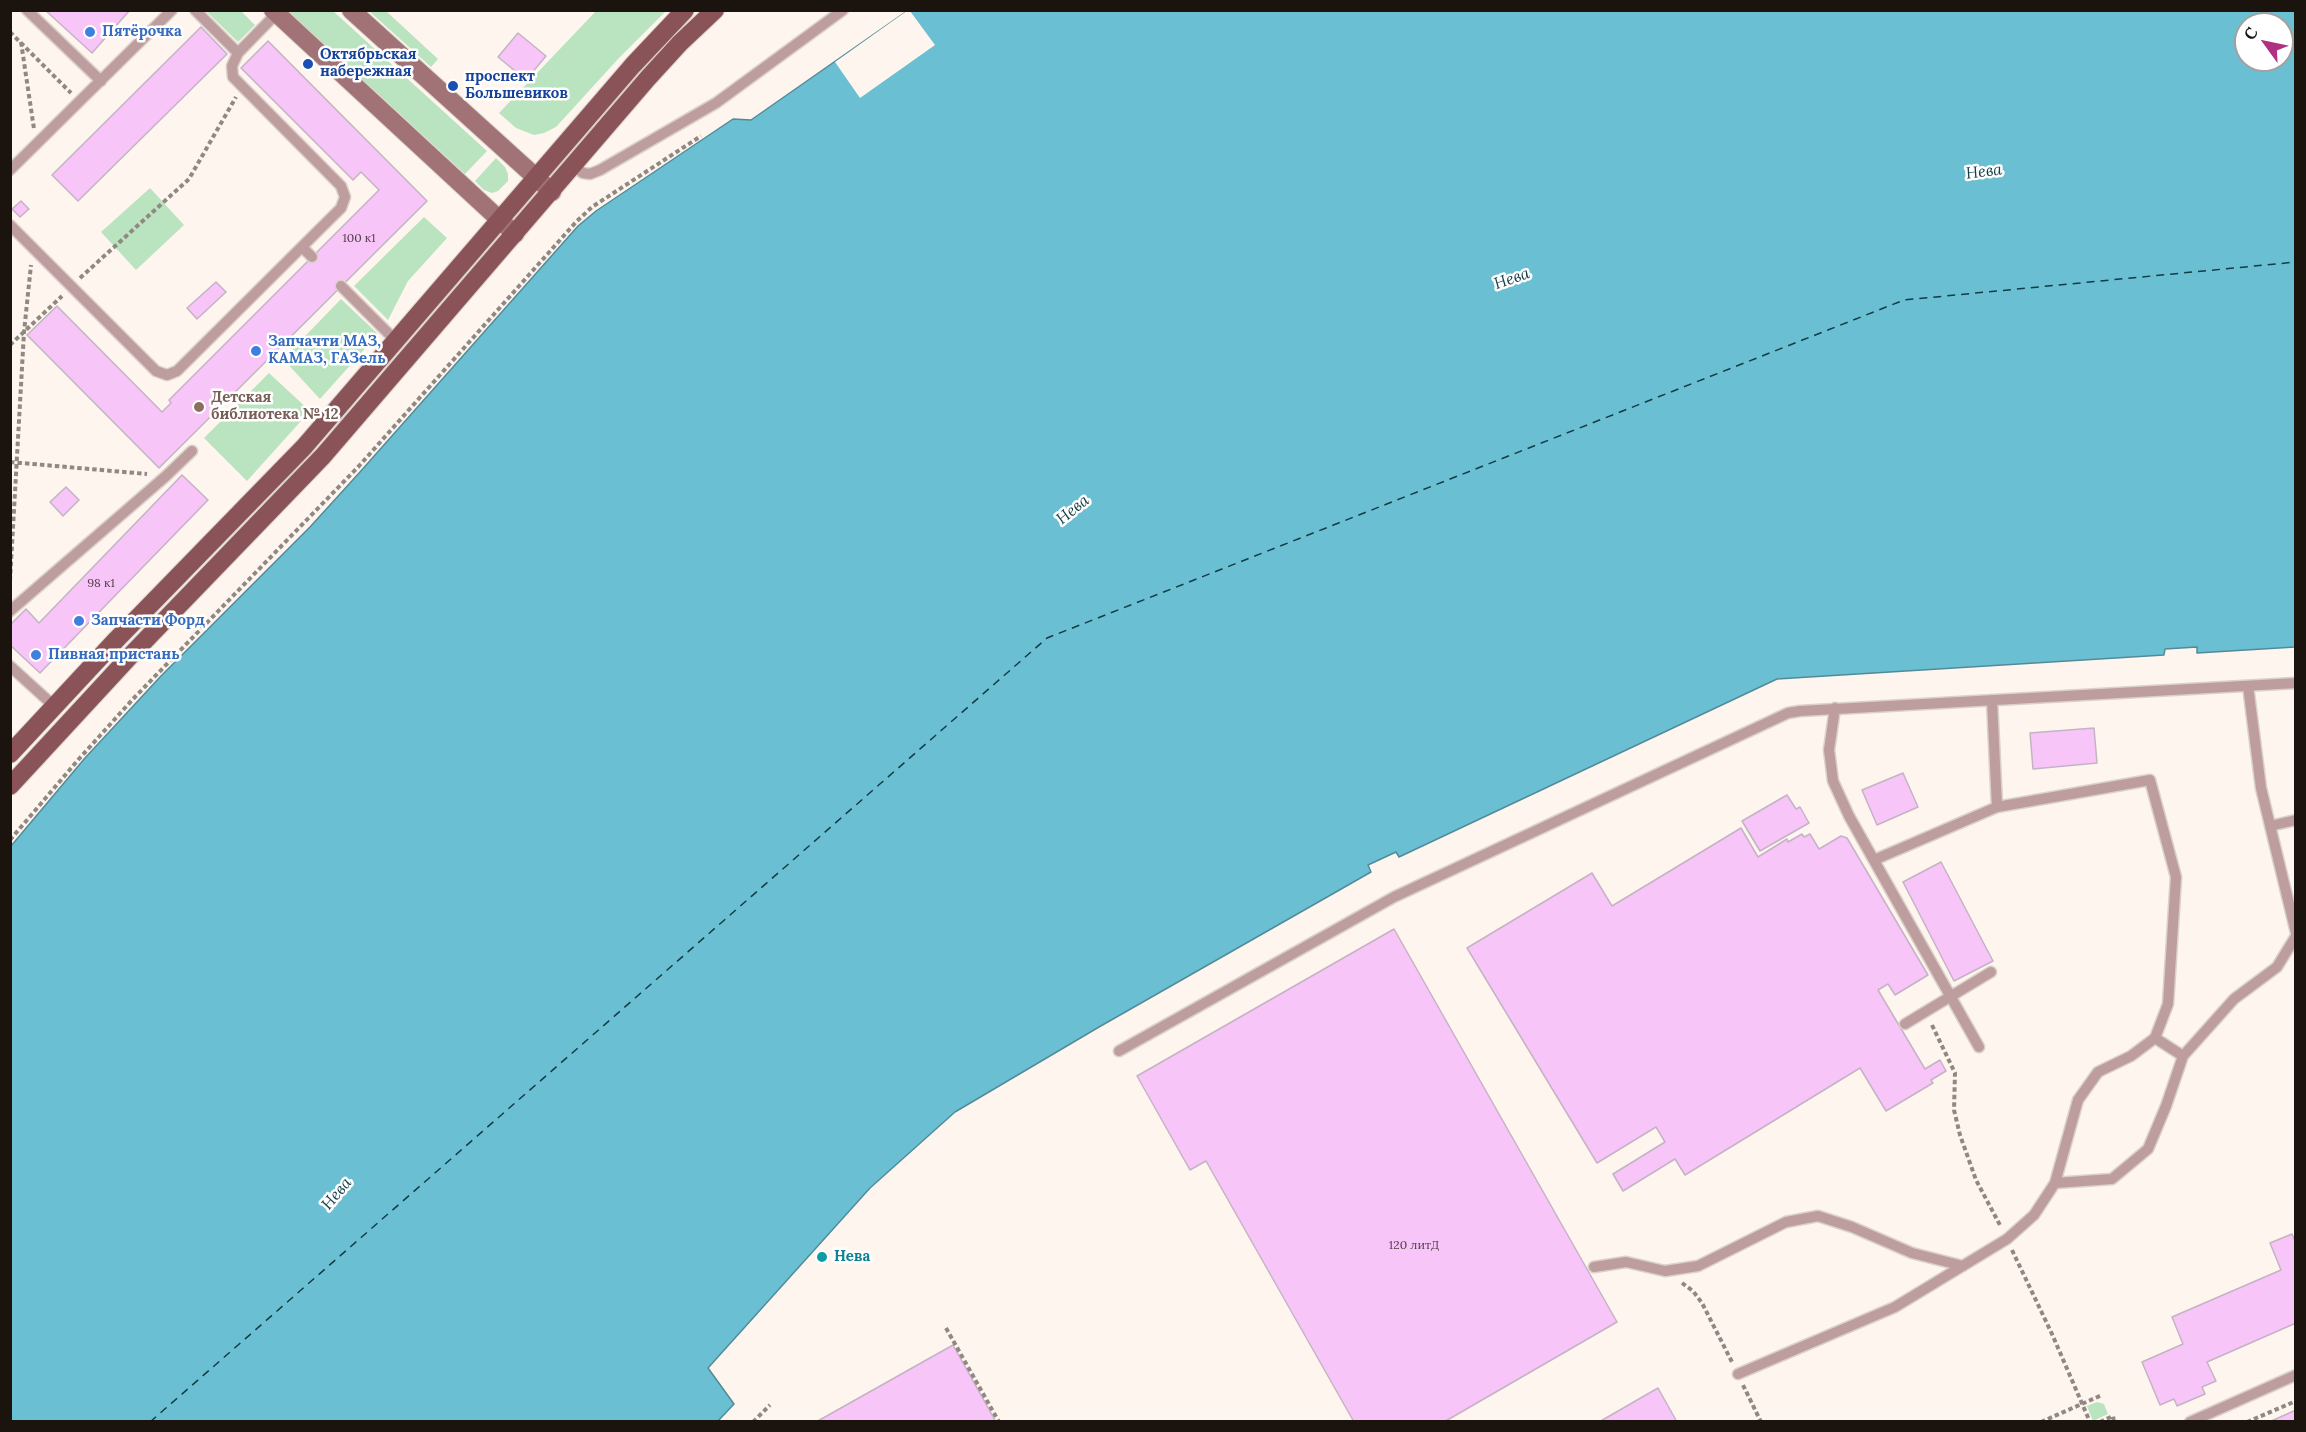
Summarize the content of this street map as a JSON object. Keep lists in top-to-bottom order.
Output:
{
  "water": ["Нева"],
  "places": [
    "Пятёрочка",
    "Октябрьская набережная",
    "проспект Большевиков",
    "Запчачти МАЗ, КАМАЗ, ГАЗель",
    "Детская библиотека № 12",
    "Запчасти Форд",
    "Пивная пристань",
    "Нева"
  ],
  "house_numbers": ["100 к1", "98 к1", "120 литД"],
  "north": "top left"
}
